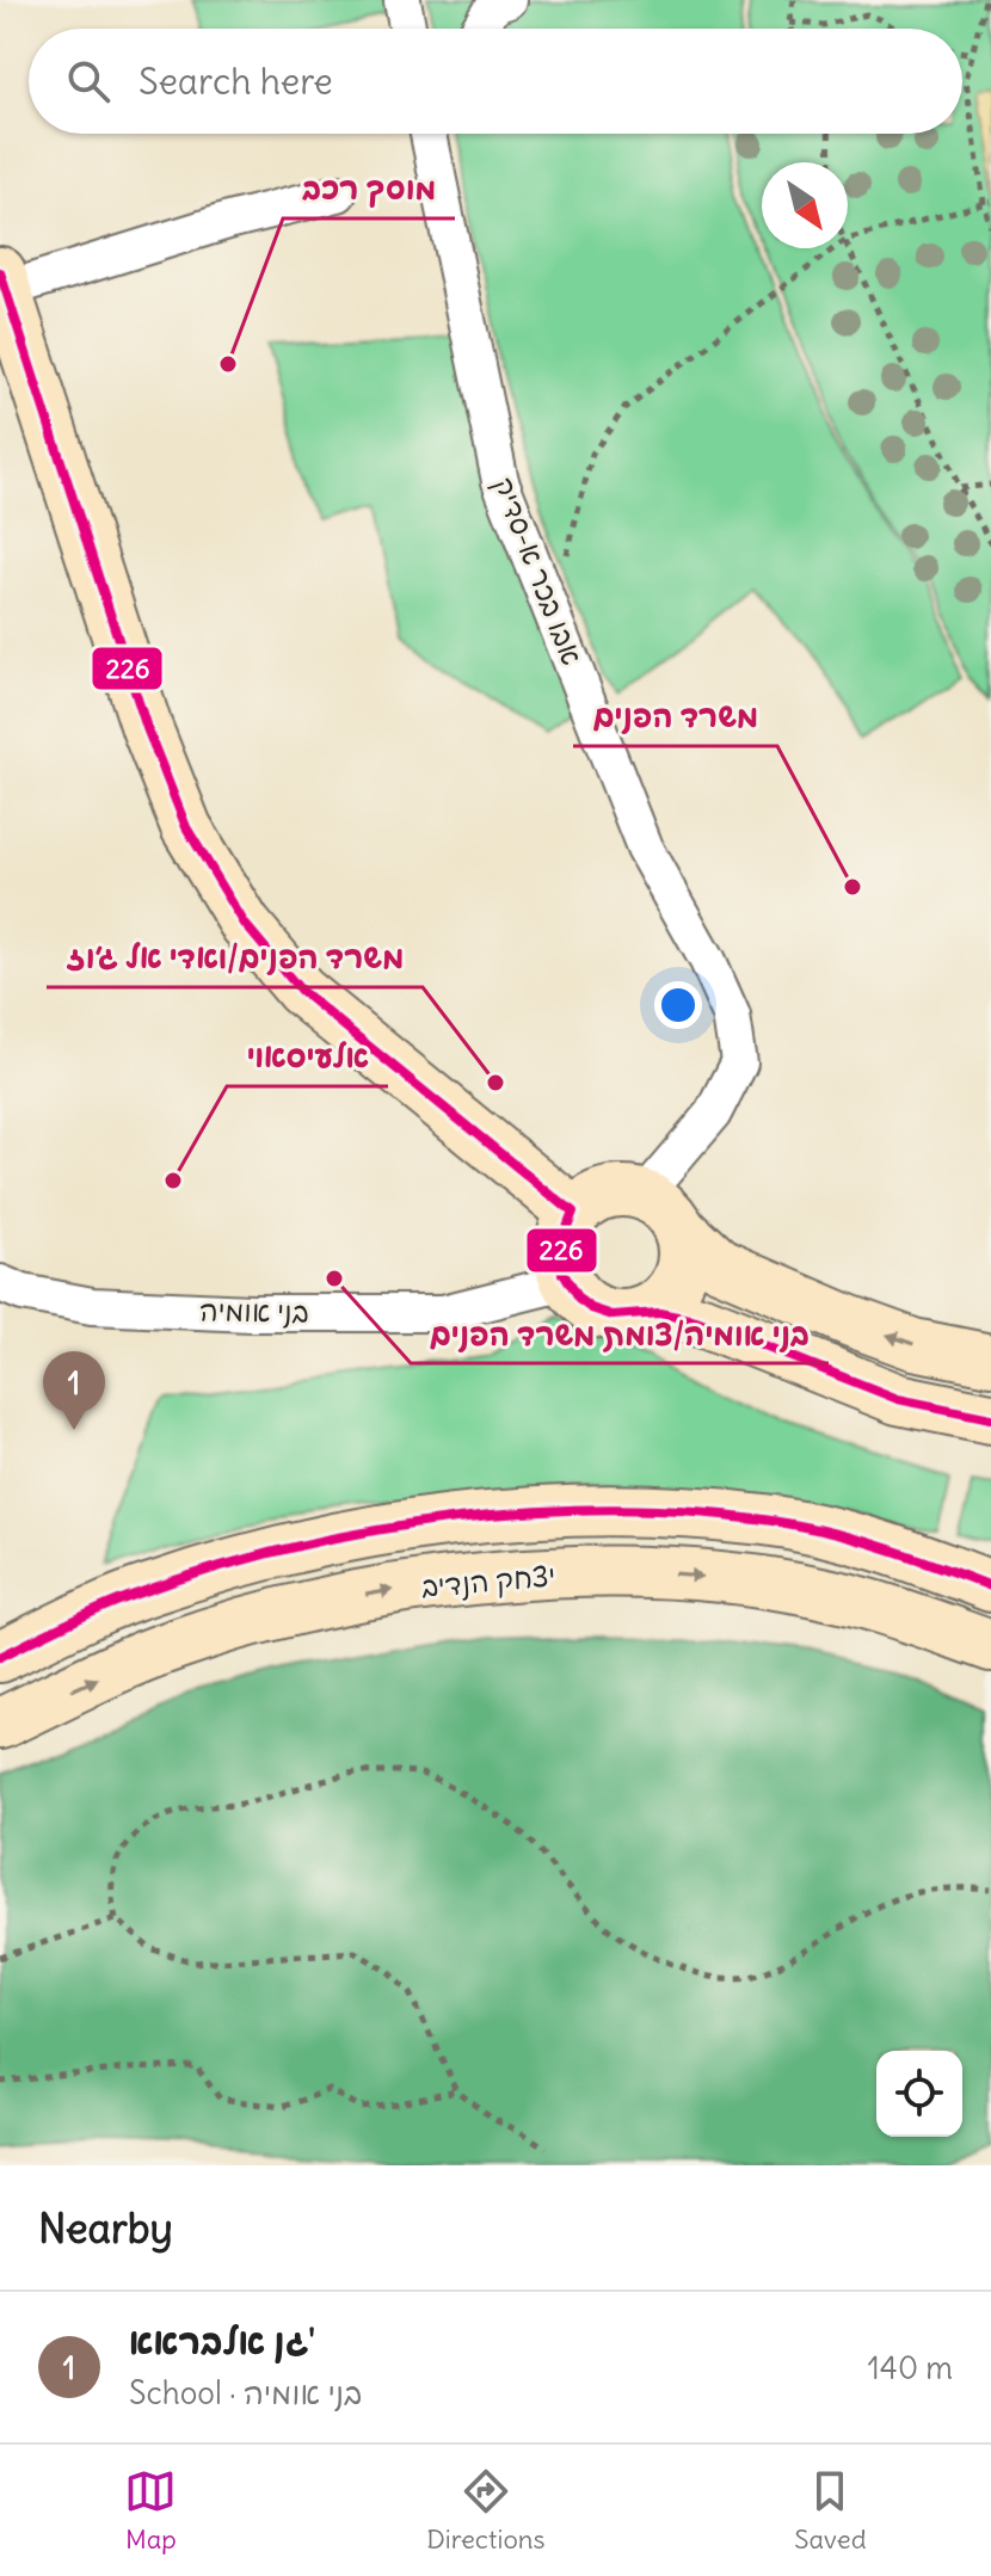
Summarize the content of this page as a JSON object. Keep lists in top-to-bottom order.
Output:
{
  "streets": {
    "main road": ["יצחק הנדיב"],
    "street": ["אבו בכר א-סדיק", "בני אומיה"]
  },
  "crossings": [
    ["אבו בכר א-סדיק", "בני אומיה"]
  ],
  "places": [
    "מוסך רכב",
    "משרד הפנים",
    "משרד הפנים/ואדי אל ג׳וז",
    "אלעיסאוי",
    "בני אומיה/צומת משרד הפנים"
  ],
  "lines": ["transit line 226"],
  "north": "bottom right",
  "page": {
    "search": "Search here",
    "pins": "1",
    "heading": "Nearby",
    "list": [
      {
        "mark": "1",
        "name": "גן אלבראא'",
        "note": "School · בני אומיה",
        "value": "140 m"
      }
    ],
    "nav": ["Map", "Directions", "Saved"]
  }
}
